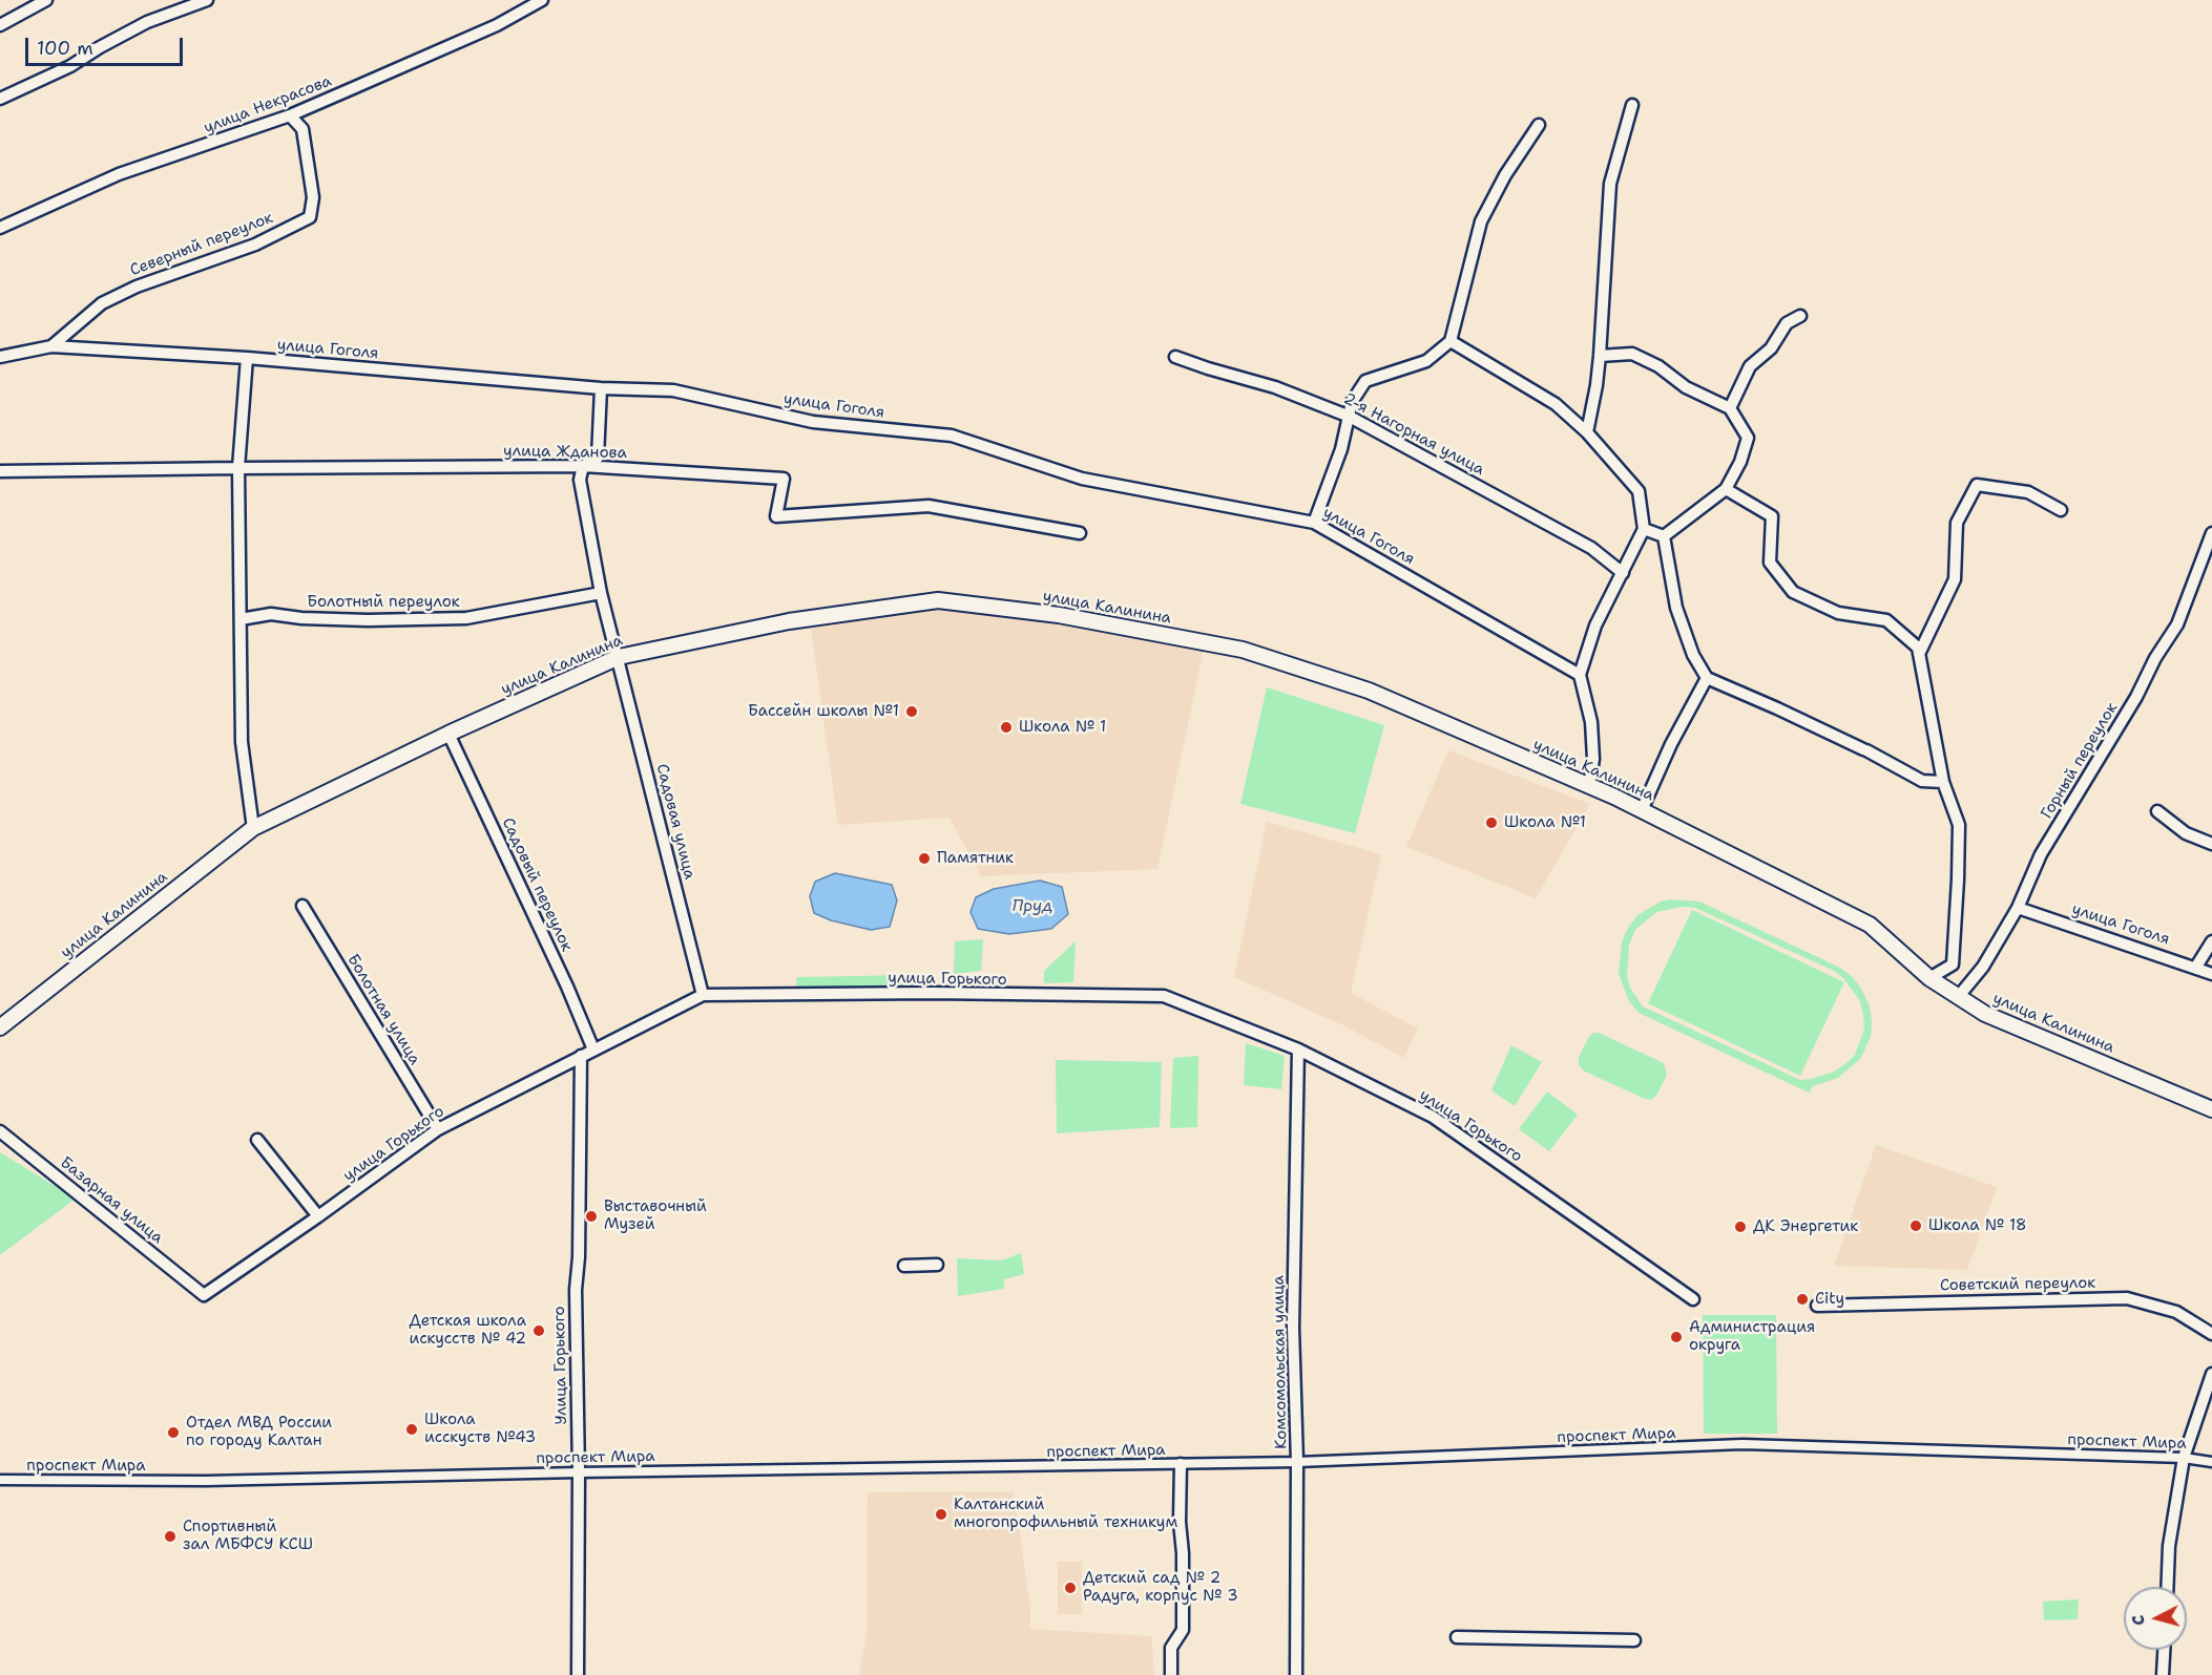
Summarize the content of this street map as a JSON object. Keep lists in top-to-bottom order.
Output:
{
  "streets": {
    "street": [
      "улица Некрасова",
      "Северный переулок",
      "улица Гоголя",
      "2-я Нагорная улица",
      "улица Жданова",
      "Болотный переулок",
      "улица Калинина",
      "Горный переулок",
      "Садовая улица",
      "Садовый переулок",
      "улица Горького",
      "Болотная улица",
      "Базарная улица",
      "Советский переулок",
      "Комсомольская улица",
      "Улица Горького",
      "проспект Мира"
    ]
  },
  "crossings": [
    ["улица Некрасова", "Северный переулок"],
    ["Северный переулок", "улица Гоголя"],
    ["улица Гоголя", "Горный переулок"],
    ["улица Жданова", "Садовая улица"],
    ["Болотный переулок", "Садовая улица"],
    ["улица Калинина", "Горный переулок"],
    ["улица Калинина", "Садовая улица"],
    ["улица Калинина", "Садовый переулок"],
    ["Садовая улица", "улица Горького"],
    ["Садовый переулок", "улица Горького"],
    ["улица Горького", "Болотная улица"],
    ["улица Горького", "Базарная улица"],
    ["улица Горького", "Комсомольская улица"],
    ["улица Горького", "Улица Горького"],
    ["Комсомольская улица", "проспект Мира"],
    ["Улица Горького", "проспект Мира"]
  ],
  "water": ["Пруд"],
  "places": [
    "Бассейн школы №1",
    "Школа № 1",
    "Школа №1",
    "Памятник",
    "Выставочный Музей",
    "Школа № 18",
    "ДК Энергетик",
    "City",
    "Детская школа искусств № 42",
    "Администрация округа",
    "Школа исскуств №43",
    "Отдел МВД России по городу Калтан",
    "Калтанский многопрофильный техникум",
    "Спортивный зал МБФСУ КСШ",
    "Детский сад № 2 Радуга, корпус № 3"
  ],
  "scale_bar": "100 m",
  "north": "left"
}
